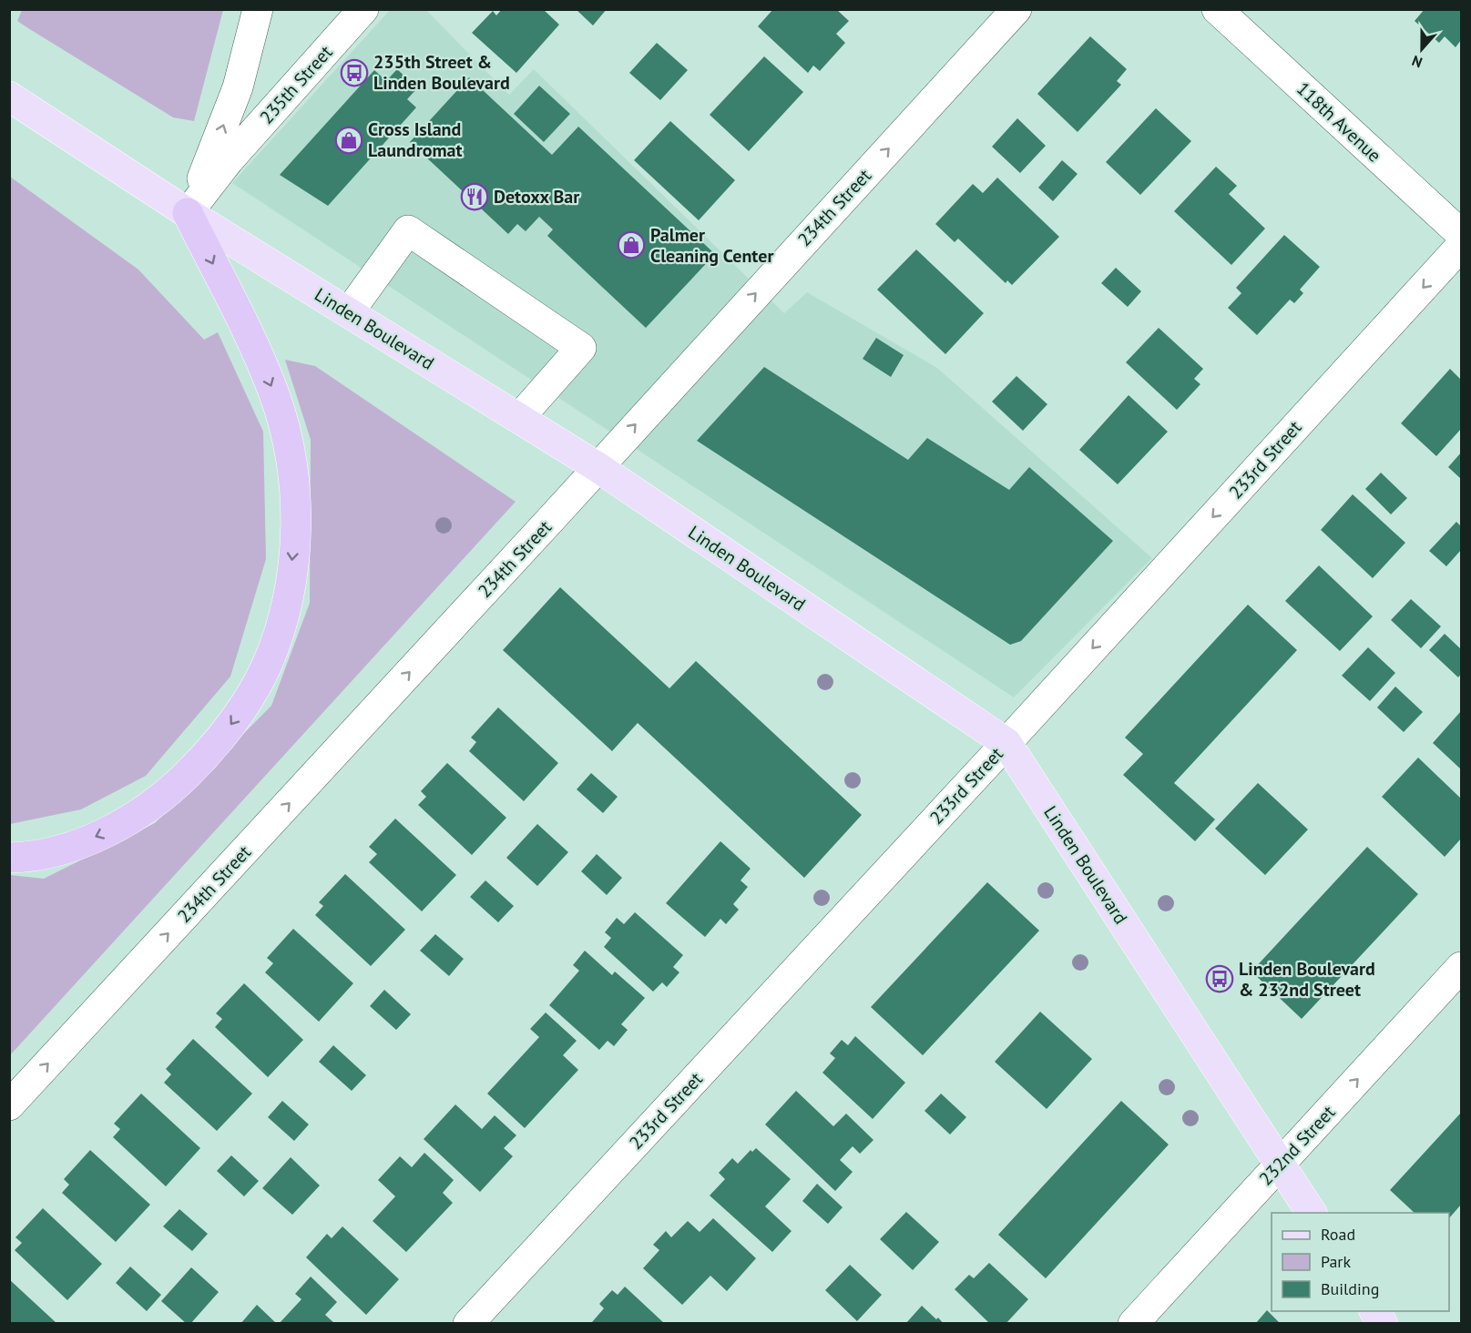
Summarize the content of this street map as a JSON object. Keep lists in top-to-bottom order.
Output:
{
  "streets": {
    "main road": ["Linden Boulevard"],
    "street": [
      "235th Street",
      "118th Avenue",
      "234th Street",
      "233rd Street",
      "232nd Street"
    ]
  },
  "crossings": [
    ["235th Street", "Linden Boulevard"],
    ["234th Street", "Linden Boulevard"],
    ["Linden Boulevard", "233rd Street"],
    ["Linden Boulevard", "232nd Street"]
  ],
  "one_way": ["234th Street", "233rd Street", "232nd Street"],
  "places": {
    "bus stop": ["235th Street & Linden Boulevard", "Linden Boulevard & 232nd Street"],
    "shop": ["Cross Island Laundromat", "Palmer Cleaning Center"],
    "restaurant": ["Detoxx Bar"]
  },
  "legend": ["Road", "Park", "Building"],
  "north": "bottom"
}
